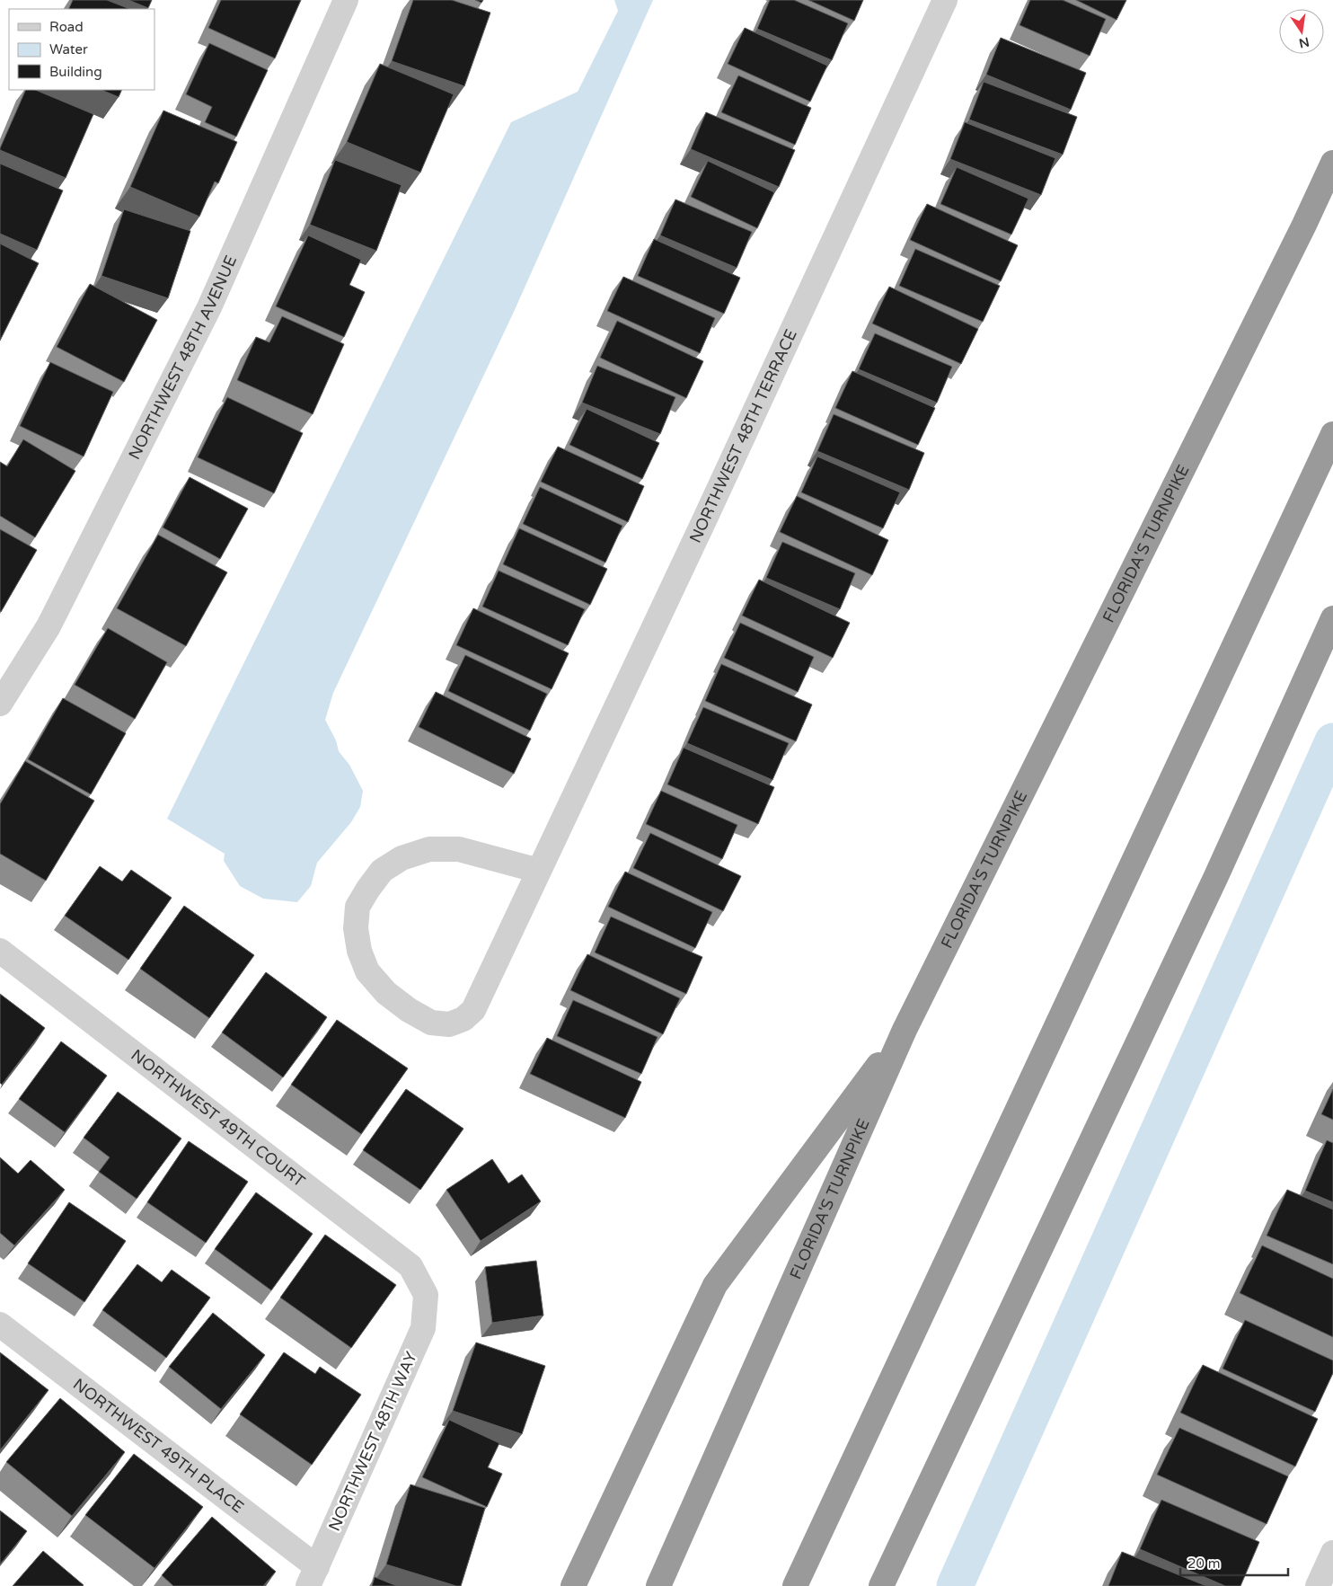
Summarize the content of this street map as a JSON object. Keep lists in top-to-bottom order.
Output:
{
  "streets": {
    "highway": ["FLORIDA'S TURNPIKE"],
    "street": [
      "NORTHWEST 48TH AVENUE",
      "NORTHWEST 48TH TERRACE",
      "NORTHWEST 49TH COURT",
      "NORTHWEST 48TH WAY",
      "NORTHWEST 49TH PLACE"
    ]
  },
  "crossings": [
    ["NORTHWEST 49TH COURT", "NORTHWEST 48TH WAY"],
    ["NORTHWEST 48TH WAY", "NORTHWEST 49TH PLACE"]
  ],
  "legend": ["Road", "Water", "Building"],
  "scale_bar": "20 m",
  "north": "bottom"
}
